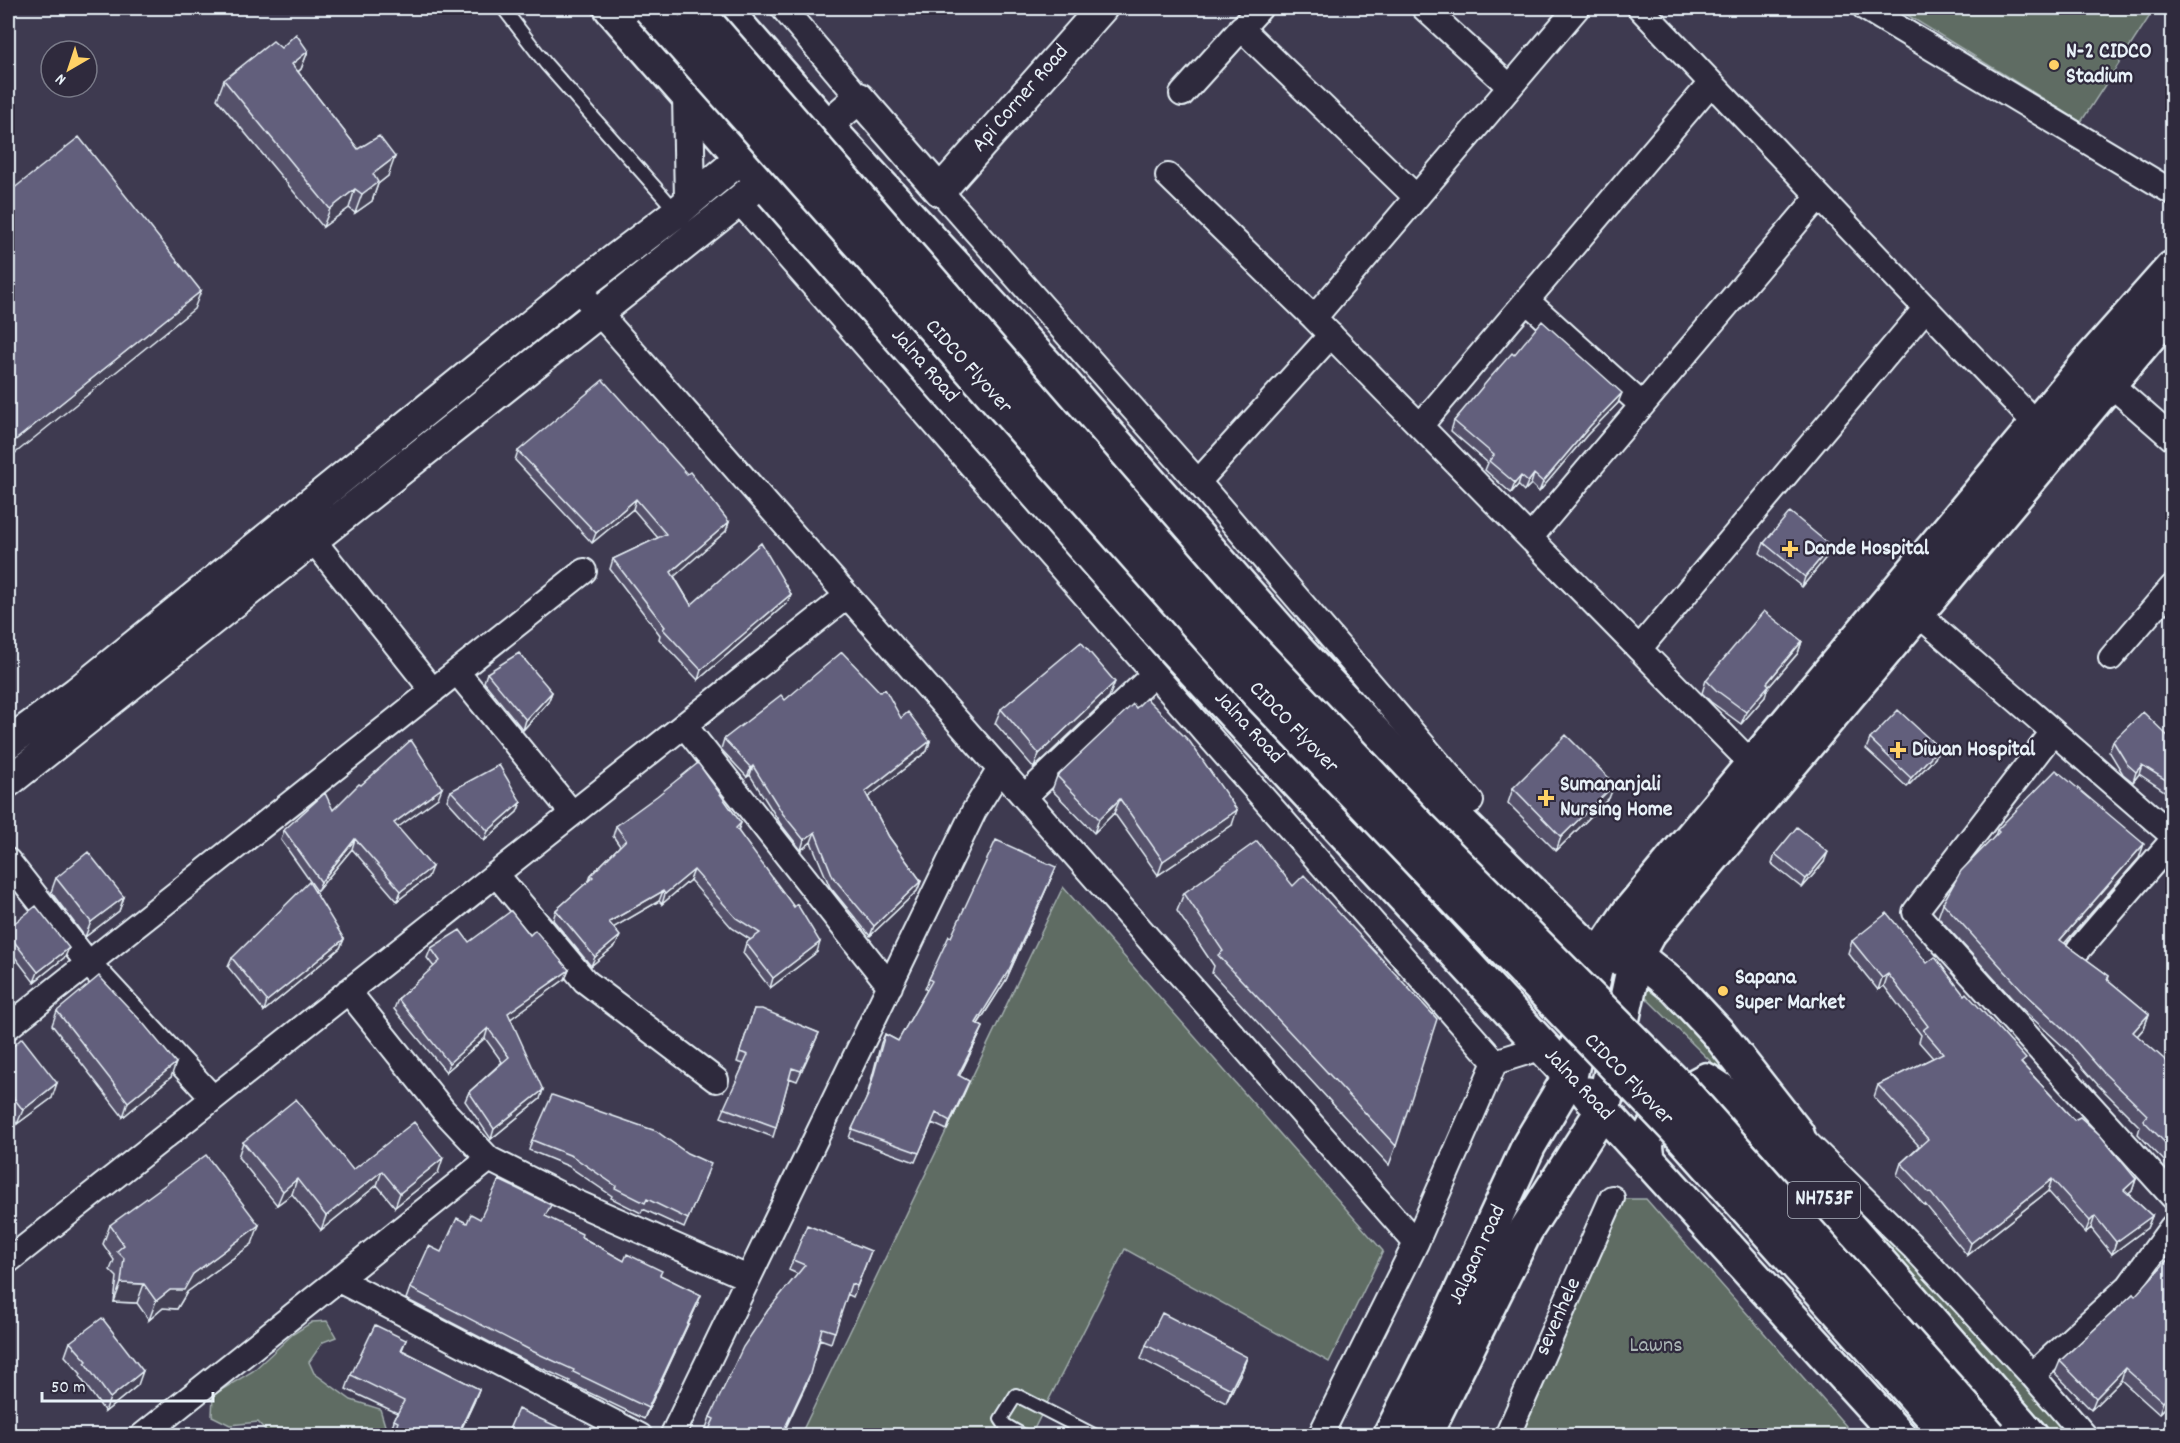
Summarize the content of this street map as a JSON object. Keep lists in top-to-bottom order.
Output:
{
  "streets": {
    "main road": [
      "Jalna Road",
      "CIDCO Flyover",
      "NH753F",
      "Jalgaon road"
    ],
    "street": ["Api Corner Road", "sevenhele"]
  },
  "crossings": [
    ["Jalna Road", "Jalgaon road"]
  ],
  "parks": ["Lawns"],
  "places": {
    "other": ["N-2 CIDCO Stadium", "Sapana Super Market"],
    "health": ["Dande Hospital", "Diwan Hospital", "Sumananjali Nursing Home"]
  },
  "scale_bar": "50 m",
  "north": "bottom left"
}
